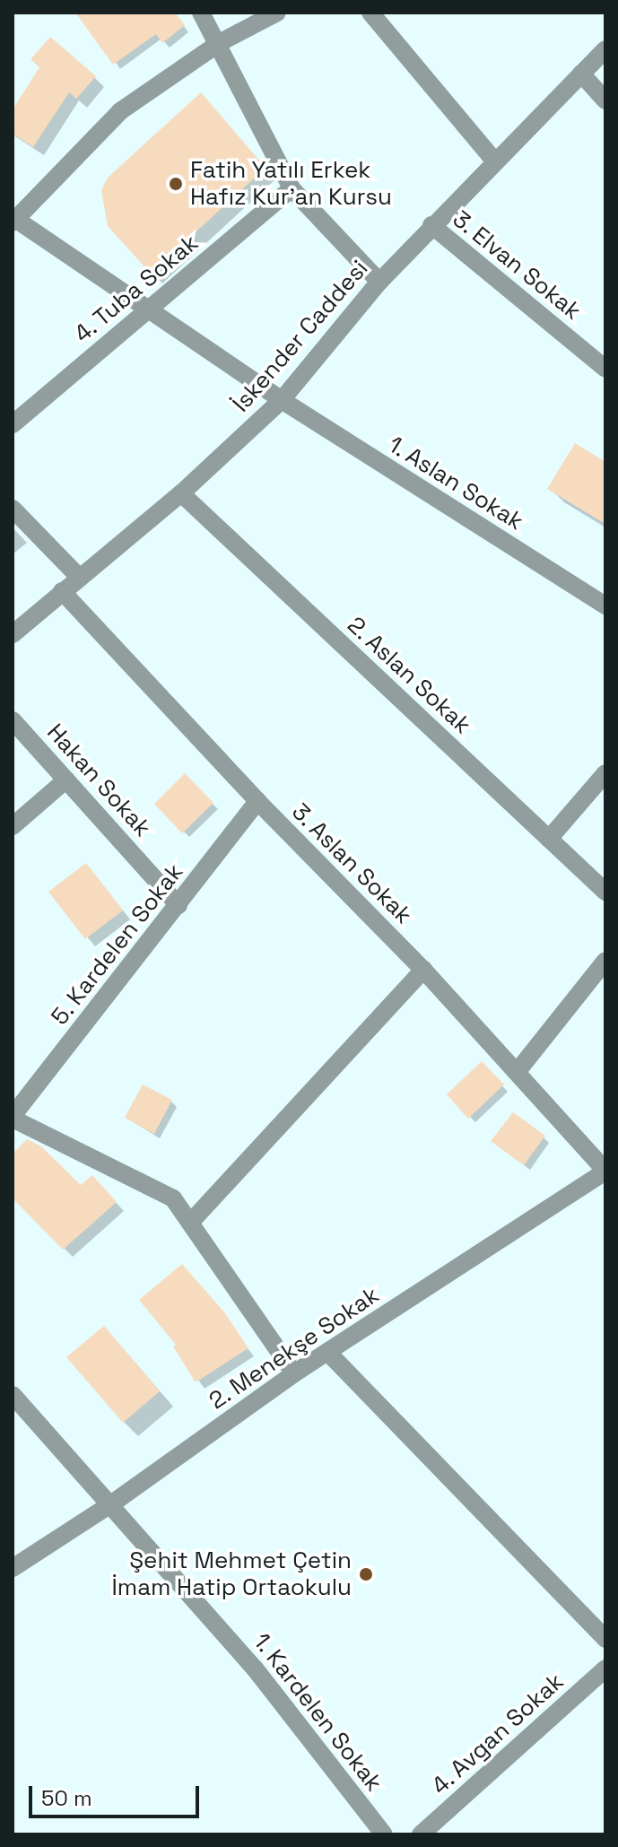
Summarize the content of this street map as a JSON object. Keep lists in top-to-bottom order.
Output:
{
  "streets": {
    "street": [
      "3. Elvan Sokak",
      "4. Tuba Sokak",
      "İskender Caddesi",
      "1. Aslan Sokak",
      "2. Aslan Sokak",
      "Hakan Sokak",
      "3. Aslan Sokak",
      "5. Kardelen Sokak",
      "2. Menekşe Sokak",
      "1. Kardelen Sokak",
      "4. Avgan Sokak"
    ]
  },
  "crossings": [
    ["3. Elvan Sokak", "İskender Caddesi"],
    ["4. Tuba Sokak", "1. Aslan Sokak"],
    ["İskender Caddesi", "1. Aslan Sokak"],
    ["İskender Caddesi", "2. Aslan Sokak"],
    ["İskender Caddesi", "3. Aslan Sokak"],
    ["Hakan Sokak", "5. Kardelen Sokak"],
    ["3. Aslan Sokak", "5. Kardelen Sokak"],
    ["3. Aslan Sokak", "2. Menekşe Sokak"],
    ["2. Menekşe Sokak", "1. Kardelen Sokak"]
  ],
  "places": ["Fatih Yatılı Erkek Hafız Kur'an Kursu", "Şehit Mehmet Çetin İmam Hatip Ortaokulu"],
  "scale_bar": "50 m"
}
